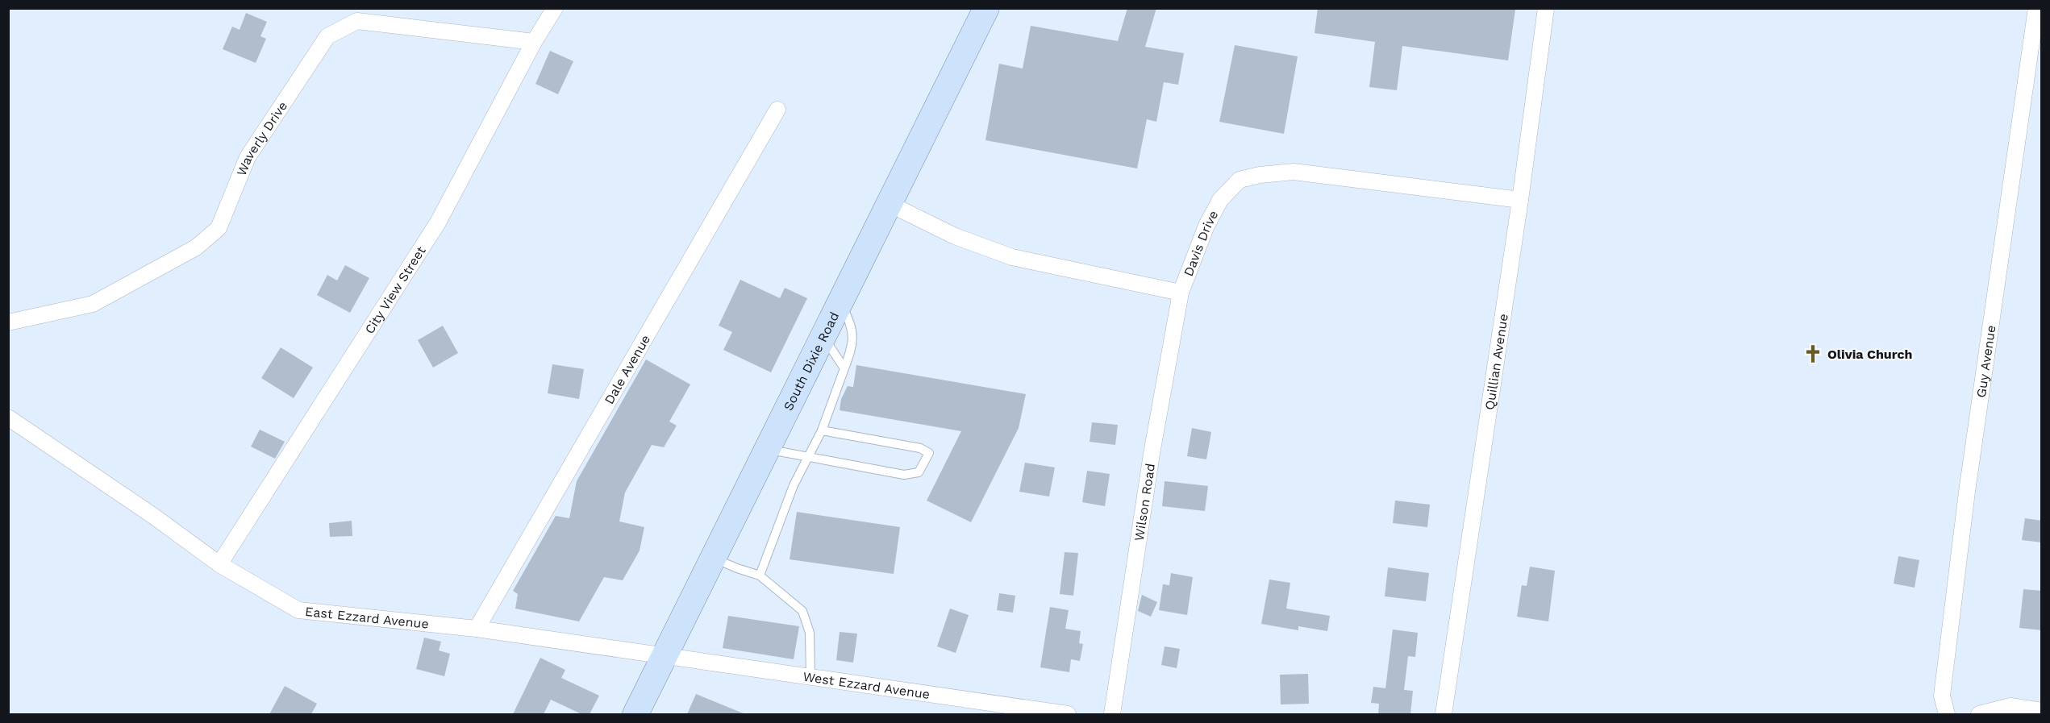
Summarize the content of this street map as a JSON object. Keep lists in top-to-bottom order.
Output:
{
  "streets": {
    "main road": ["South Dixie Road"],
    "street": [
      "Waverly Drive",
      "Davis Drive",
      "City View Street",
      "Quillian Avenue",
      "Guy Avenue",
      "Dale Avenue",
      "Wilson Road",
      "East Ezzard Avenue",
      "West Ezzard Avenue"
    ]
  },
  "crossings": [
    ["Waverly Drive", "City View Street"],
    ["Davis Drive", "South Dixie Road"],
    ["Davis Drive", "Quillian Avenue"],
    ["Davis Drive", "Wilson Road"],
    ["City View Street", "East Ezzard Avenue"],
    ["South Dixie Road", "East Ezzard Avenue"],
    ["South Dixie Road", "West Ezzard Avenue"],
    ["Dale Avenue", "East Ezzard Avenue"],
    ["East Ezzard Avenue", "West Ezzard Avenue"]
  ],
  "places": {
    "church": ["Olivia Church"]
  }
}
